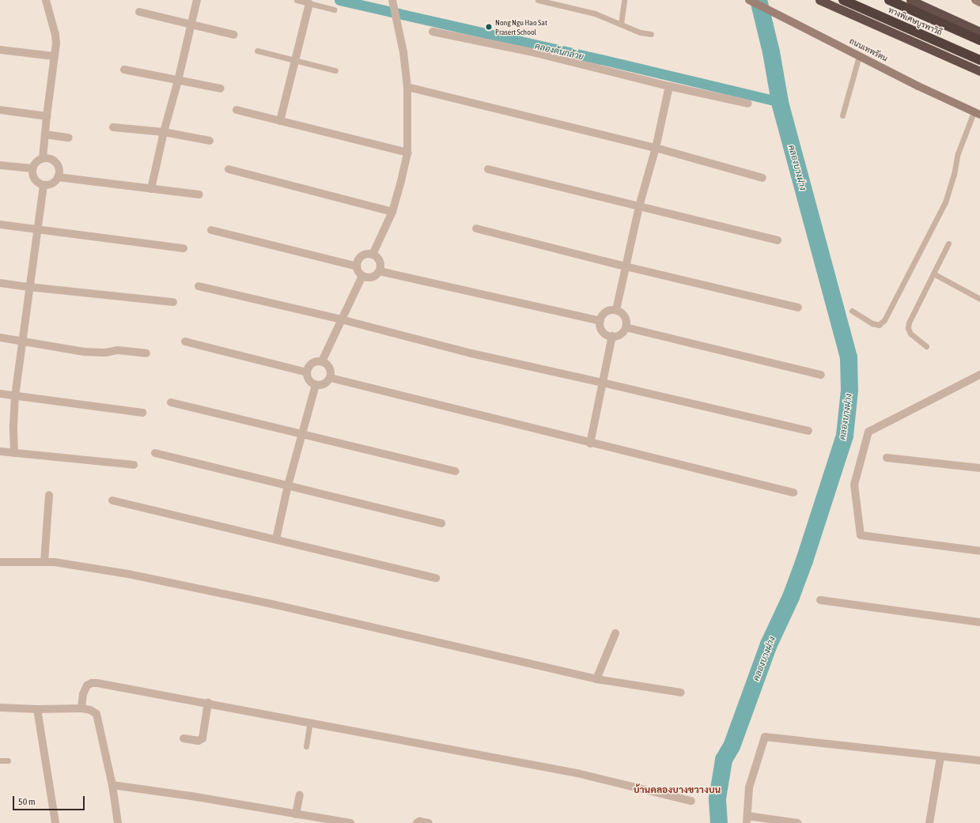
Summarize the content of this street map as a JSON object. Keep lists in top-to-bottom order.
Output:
{
  "streets": {
    "highway": ["ทางพิเศษบูรพาวิถี"],
    "main road": ["ถนนเทพรัตน"]
  },
  "districts": ["บ้านคลองบางขวางบน"],
  "water": ["คลองต้นกล้วย", "คลองบางฝาง"],
  "places": ["Nong Ngu Hao Sat Prasert School"],
  "scale_bar": "50 m"
}
